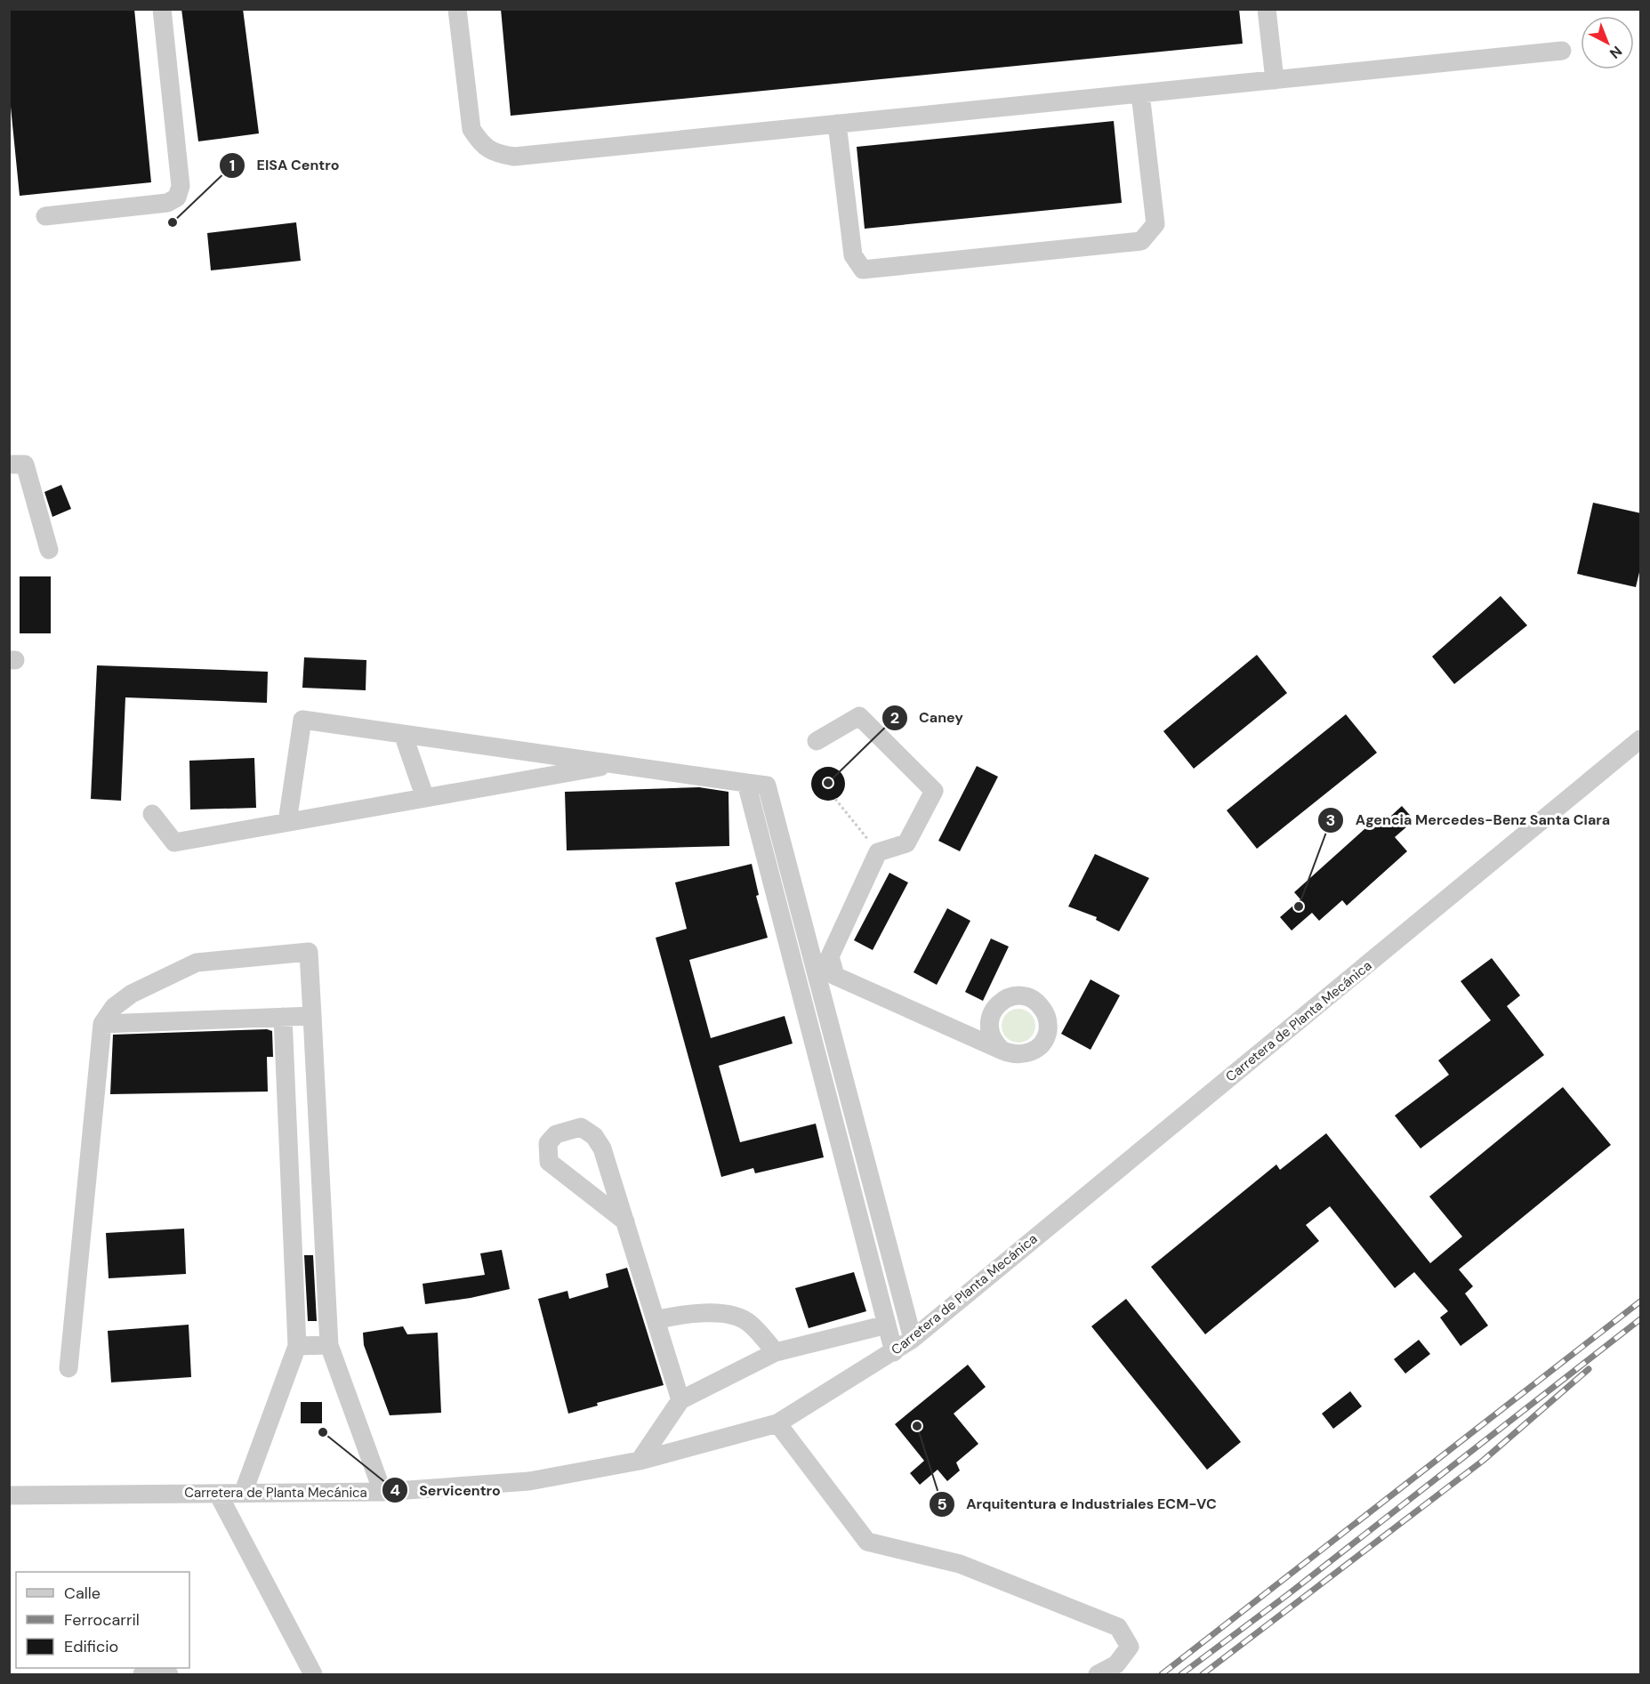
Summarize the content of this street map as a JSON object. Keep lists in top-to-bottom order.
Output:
{
  "streets": {
    "street": ["Carretera de Planta Mecánica"]
  },
  "places": [
    "EISA Centro",
    "Caney",
    "Agencia Mercedes-Benz Santa Clara",
    "Arquitentura e Industriales ECM-VC",
    "Servicentro"
  ],
  "legend": ["Calle", "Ferrocarril", "Edificio"],
  "north": "bottom right"
}
